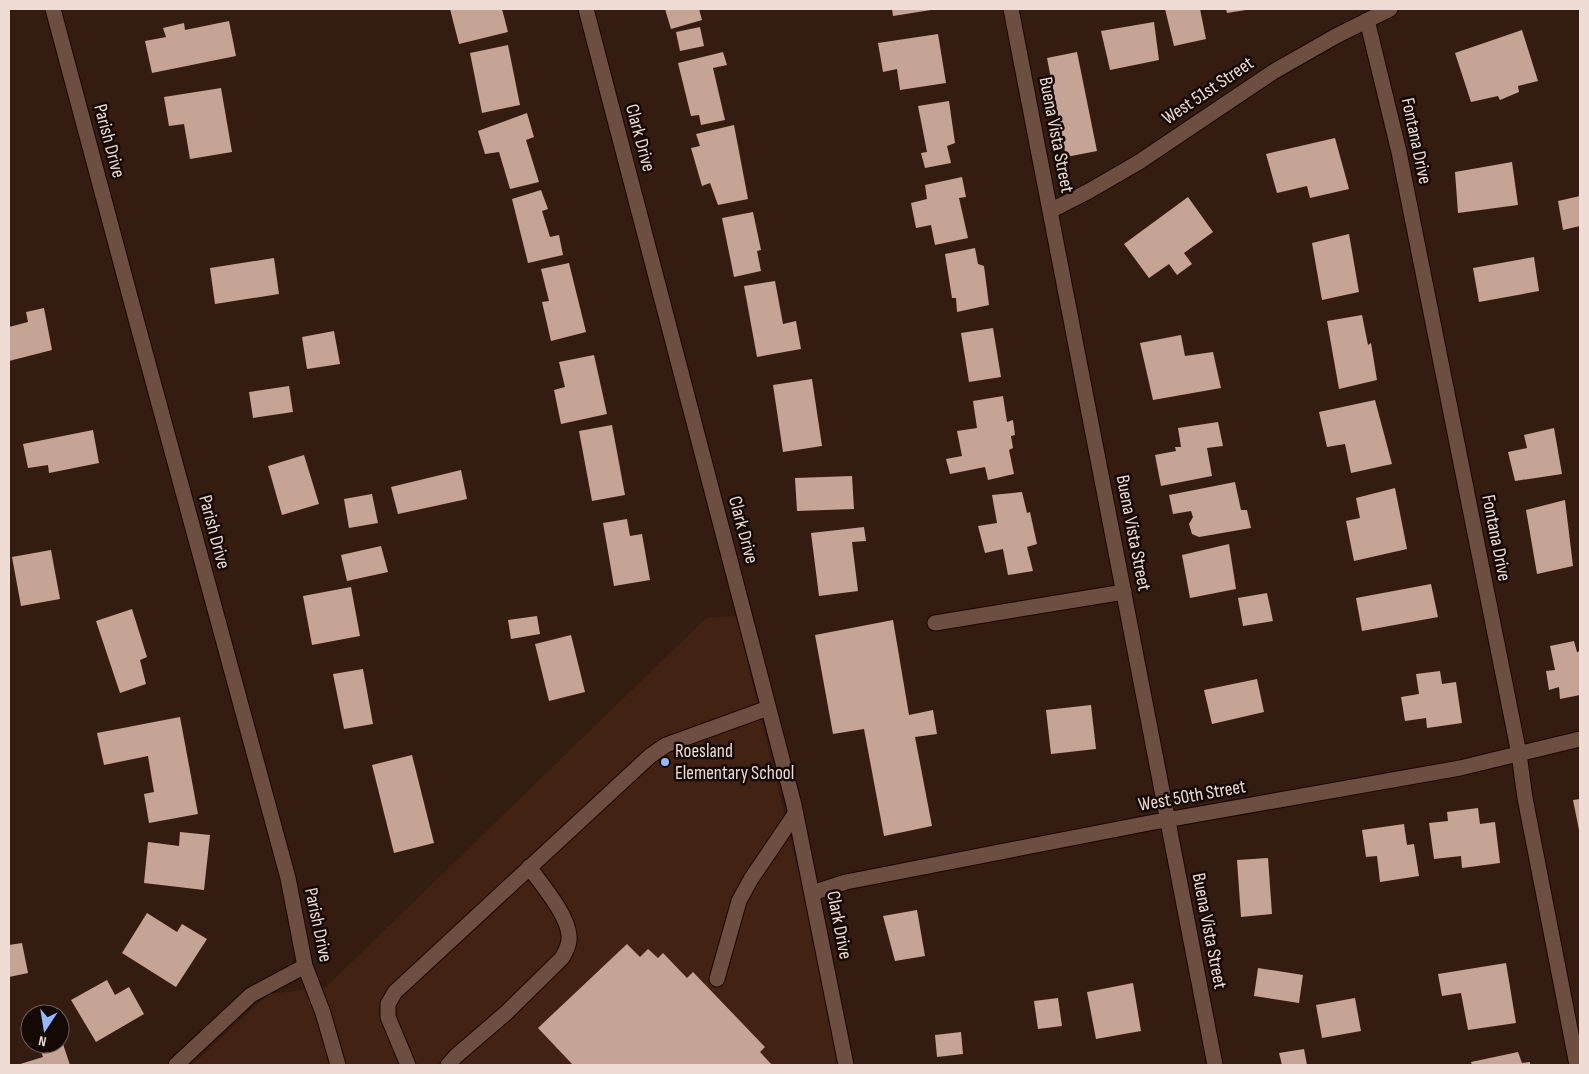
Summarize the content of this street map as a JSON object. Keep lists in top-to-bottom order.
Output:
{
  "streets": {
    "street": [
      "West 51st Street",
      "Buena Vista Street",
      "Clark Drive",
      "Parish Drive",
      "Fontana Drive",
      "West 50th Street"
    ]
  },
  "crossings": [
    ["West 51st Street", "Buena Vista Street"],
    ["West 51st Street", "Fontana Drive"],
    ["Buena Vista Street", "West 50th Street"],
    ["Clark Drive", "West 50th Street"],
    ["Fontana Drive", "West 50th Street"]
  ],
  "places": ["Roesland Elementary School"],
  "north": "bottom"
}
